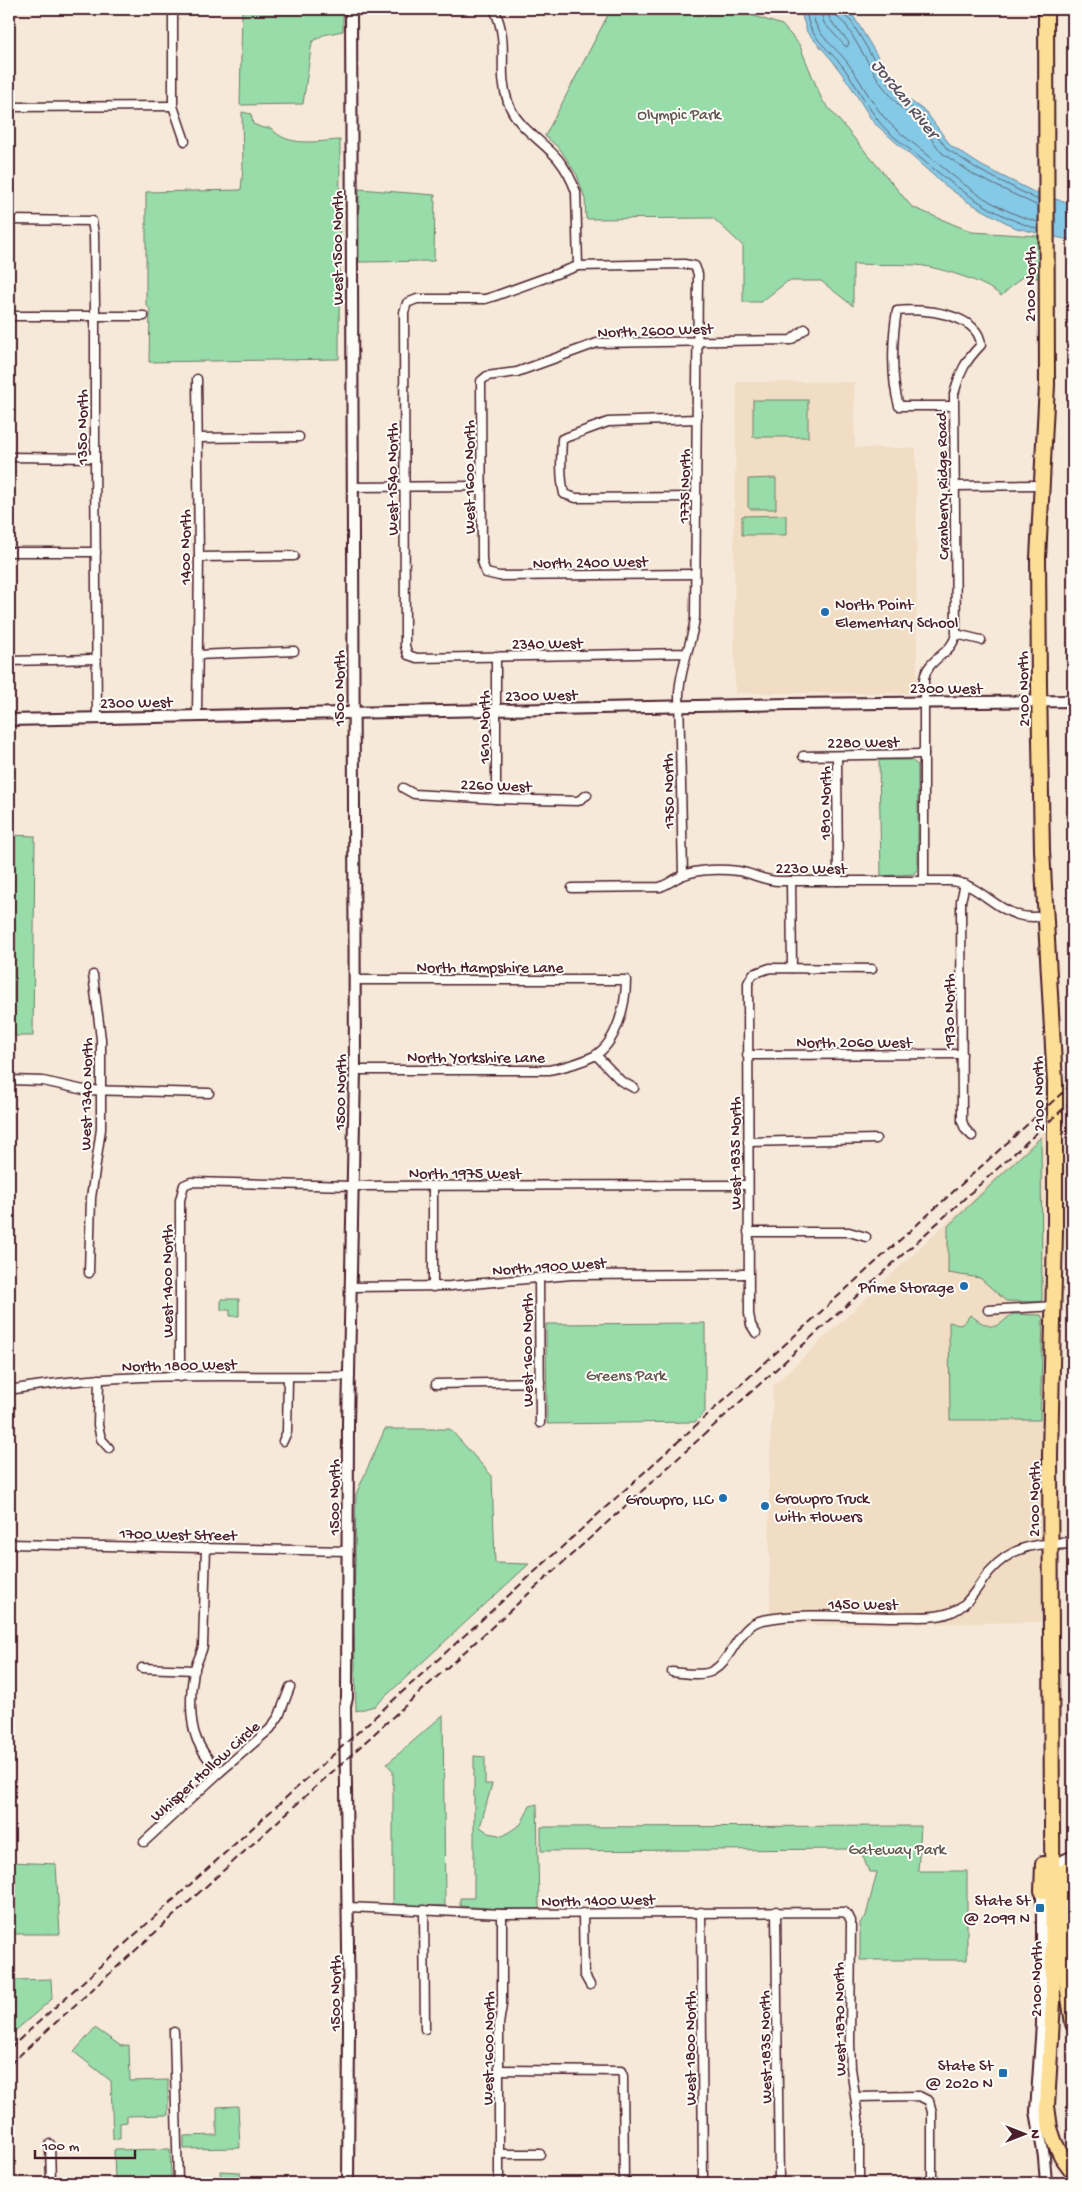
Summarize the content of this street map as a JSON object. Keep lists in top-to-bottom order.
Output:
{
  "streets": {
    "highway": ["2100 North"],
    "street": [
      "West 1500 North",
      "North 2600 West",
      "1350 North",
      "West 1600 North",
      "West 1540 North",
      "1775 North",
      "Cranberry Ridge Road",
      "1400 North",
      "North 2400 West",
      "2340 West",
      "2300 West",
      "1500 North",
      "1610 North",
      "2280 West",
      "2260 West",
      "1750 North",
      "1810 North",
      "2230 West",
      "North Hampshire Lane",
      "1930 North",
      "North 2060 West",
      "North Yorkshire Lane",
      "West 1340 North",
      "West 1835 North",
      "North 1975 West",
      "North 1900 West",
      "West 1400 North",
      "North 1800 West",
      "1700 West Street",
      "1450 West",
      "Whisper Hollow Circle",
      "North 1400 West",
      "West 1870 North",
      "West 1800 North"
    ]
  },
  "crossings": [
    ["West 1500 North", "1500 North"],
    ["2100 North", "2300 West"],
    ["2100 North", "2230 West"],
    ["2100 North", "1450 West"],
    ["North 2600 West", "West 1600 North"],
    ["North 2600 West", "1775 North"],
    ["1350 North", "2300 West"],
    ["West 1600 North", "North 2400 West"],
    ["West 1600 North", "North 1900 West"],
    ["West 1600 North", "North 1400 West"],
    ["West 1540 North", "1775 North"],
    ["West 1540 North", "2340 West"],
    ["1775 North", "North 2400 West"],
    ["1775 North", "2340 West"],
    ["1775 North", "2300 West"],
    ["1775 North", "1750 North"],
    ["1400 North", "2300 West"],
    ["2340 West", "1610 North"],
    ["2300 West", "1500 North"],
    ["2300 West", "1610 North"],
    ["2300 West", "1750 North"],
    ["1500 North", "North Hampshire Lane"],
    ["1500 North", "North Yorkshire Lane"],
    ["1500 North", "North 1975 West"],
    ["1500 North", "North 1900 West"],
    ["1500 North", "North 1800 West"],
    ["1500 North", "1700 West Street"],
    ["1500 North", "North 1400 West"],
    ["1610 North", "2260 West"],
    ["2280 West", "1810 North"],
    ["1750 North", "2230 West"],
    ["1810 North", "2230 West"],
    ["2230 West", "1930 North"],
    ["North Hampshire Lane", "North Yorkshire Lane"],
    ["1930 North", "North 2060 West"],
    ["North 2060 West", "West 1835 North"],
    ["West 1835 North", "North 1975 West"],
    ["West 1835 North", "North 1900 West"],
    ["West 1835 North", "North 1400 West"],
    ["North 1975 West", "West 1400 North"],
    ["West 1400 North", "North 1800 West"],
    ["North 1400 West", "West 1870 North"],
    ["North 1400 West", "West 1800 North"]
  ],
  "water": ["Jordan River"],
  "parks": ["Olympic Park", "Greens Park", "Gateway Park"],
  "places": {
    "other": [
      "North Point Elementary School",
      "Prime Storage",
      "Growpro, LLC",
      "Growpro Truck with Flowers"
    ],
    "transit": ["State St @ 2099 N", "State St @ 2020 N"]
  },
  "scale_bar": "100 m",
  "north": "right"
}
